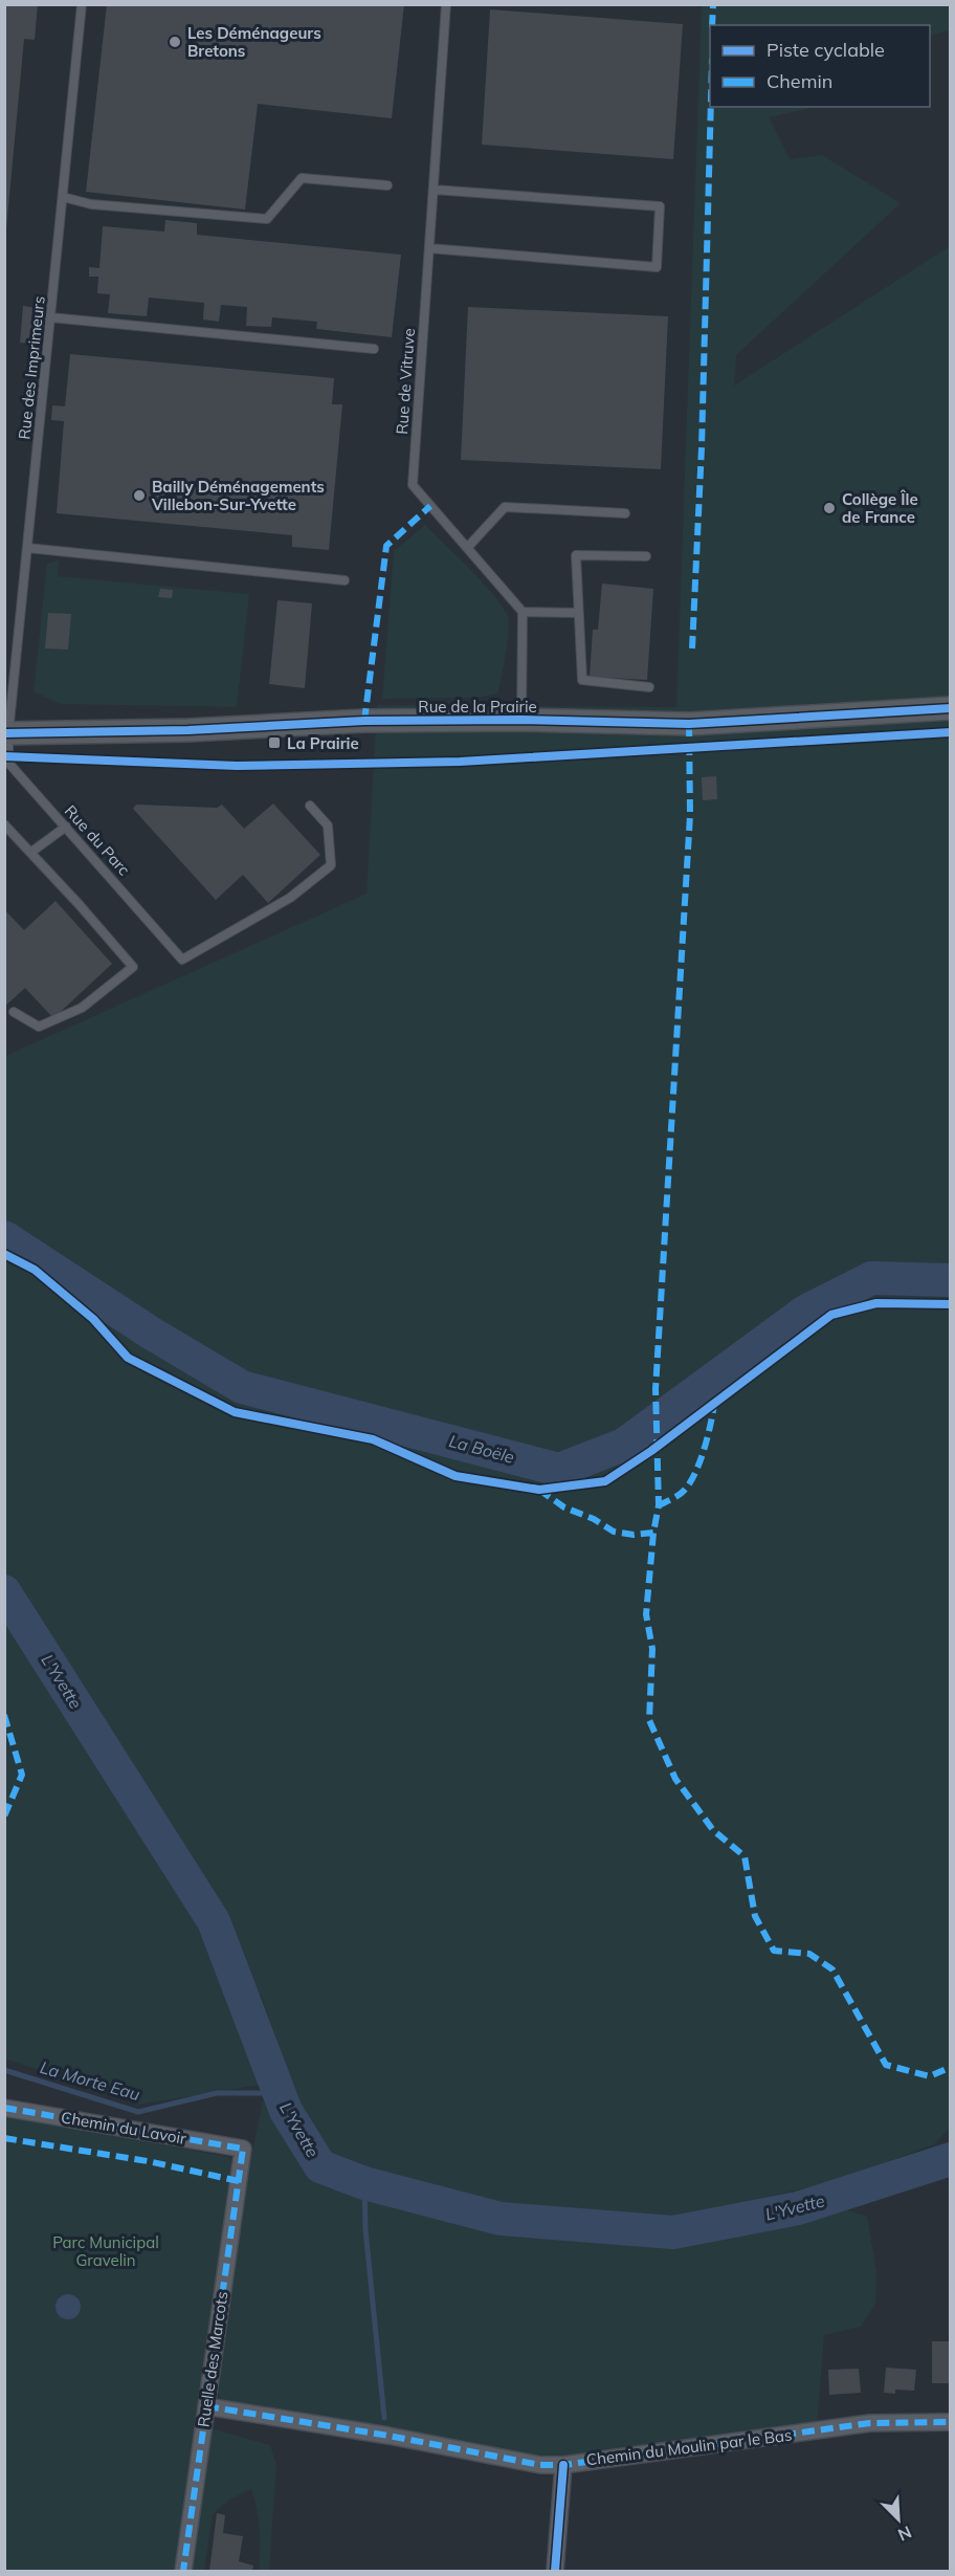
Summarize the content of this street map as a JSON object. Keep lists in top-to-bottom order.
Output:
{
  "streets": {
    "street": [
      "Rue de la Prairie",
      "Chemin du Lavoir",
      "Ruelle des Marcots",
      "Chemin du Moulin par le Bas"
    ],
    "lane": ["Rue des Imprimeurs", "Rue de Vitruve", "Rue du Parc"]
  },
  "crossings": [
    ["Rue des Imprimeurs", "Rue de la Prairie"],
    ["Rue des Imprimeurs", "Rue du Parc"],
    ["Rue de la Prairie", "Rue du Parc"],
    ["Chemin du Lavoir", "Ruelle des Marcots"],
    ["Ruelle des Marcots", "Chemin du Moulin par le Bas"]
  ],
  "water": ["La Boële", "L'Yvette", "La Morte Eau"],
  "parks": ["Parc Municipal Gravelin"],
  "places": {
    "other": ["Les Déménageurs Bretons", "Bailly Déménagements Villebon-Sur-Yvette", "Collège Île de France"],
    "transit": ["La Prairie"]
  },
  "legend": ["Piste cyclable", "Chemin"],
  "north": "bottom right"
}
